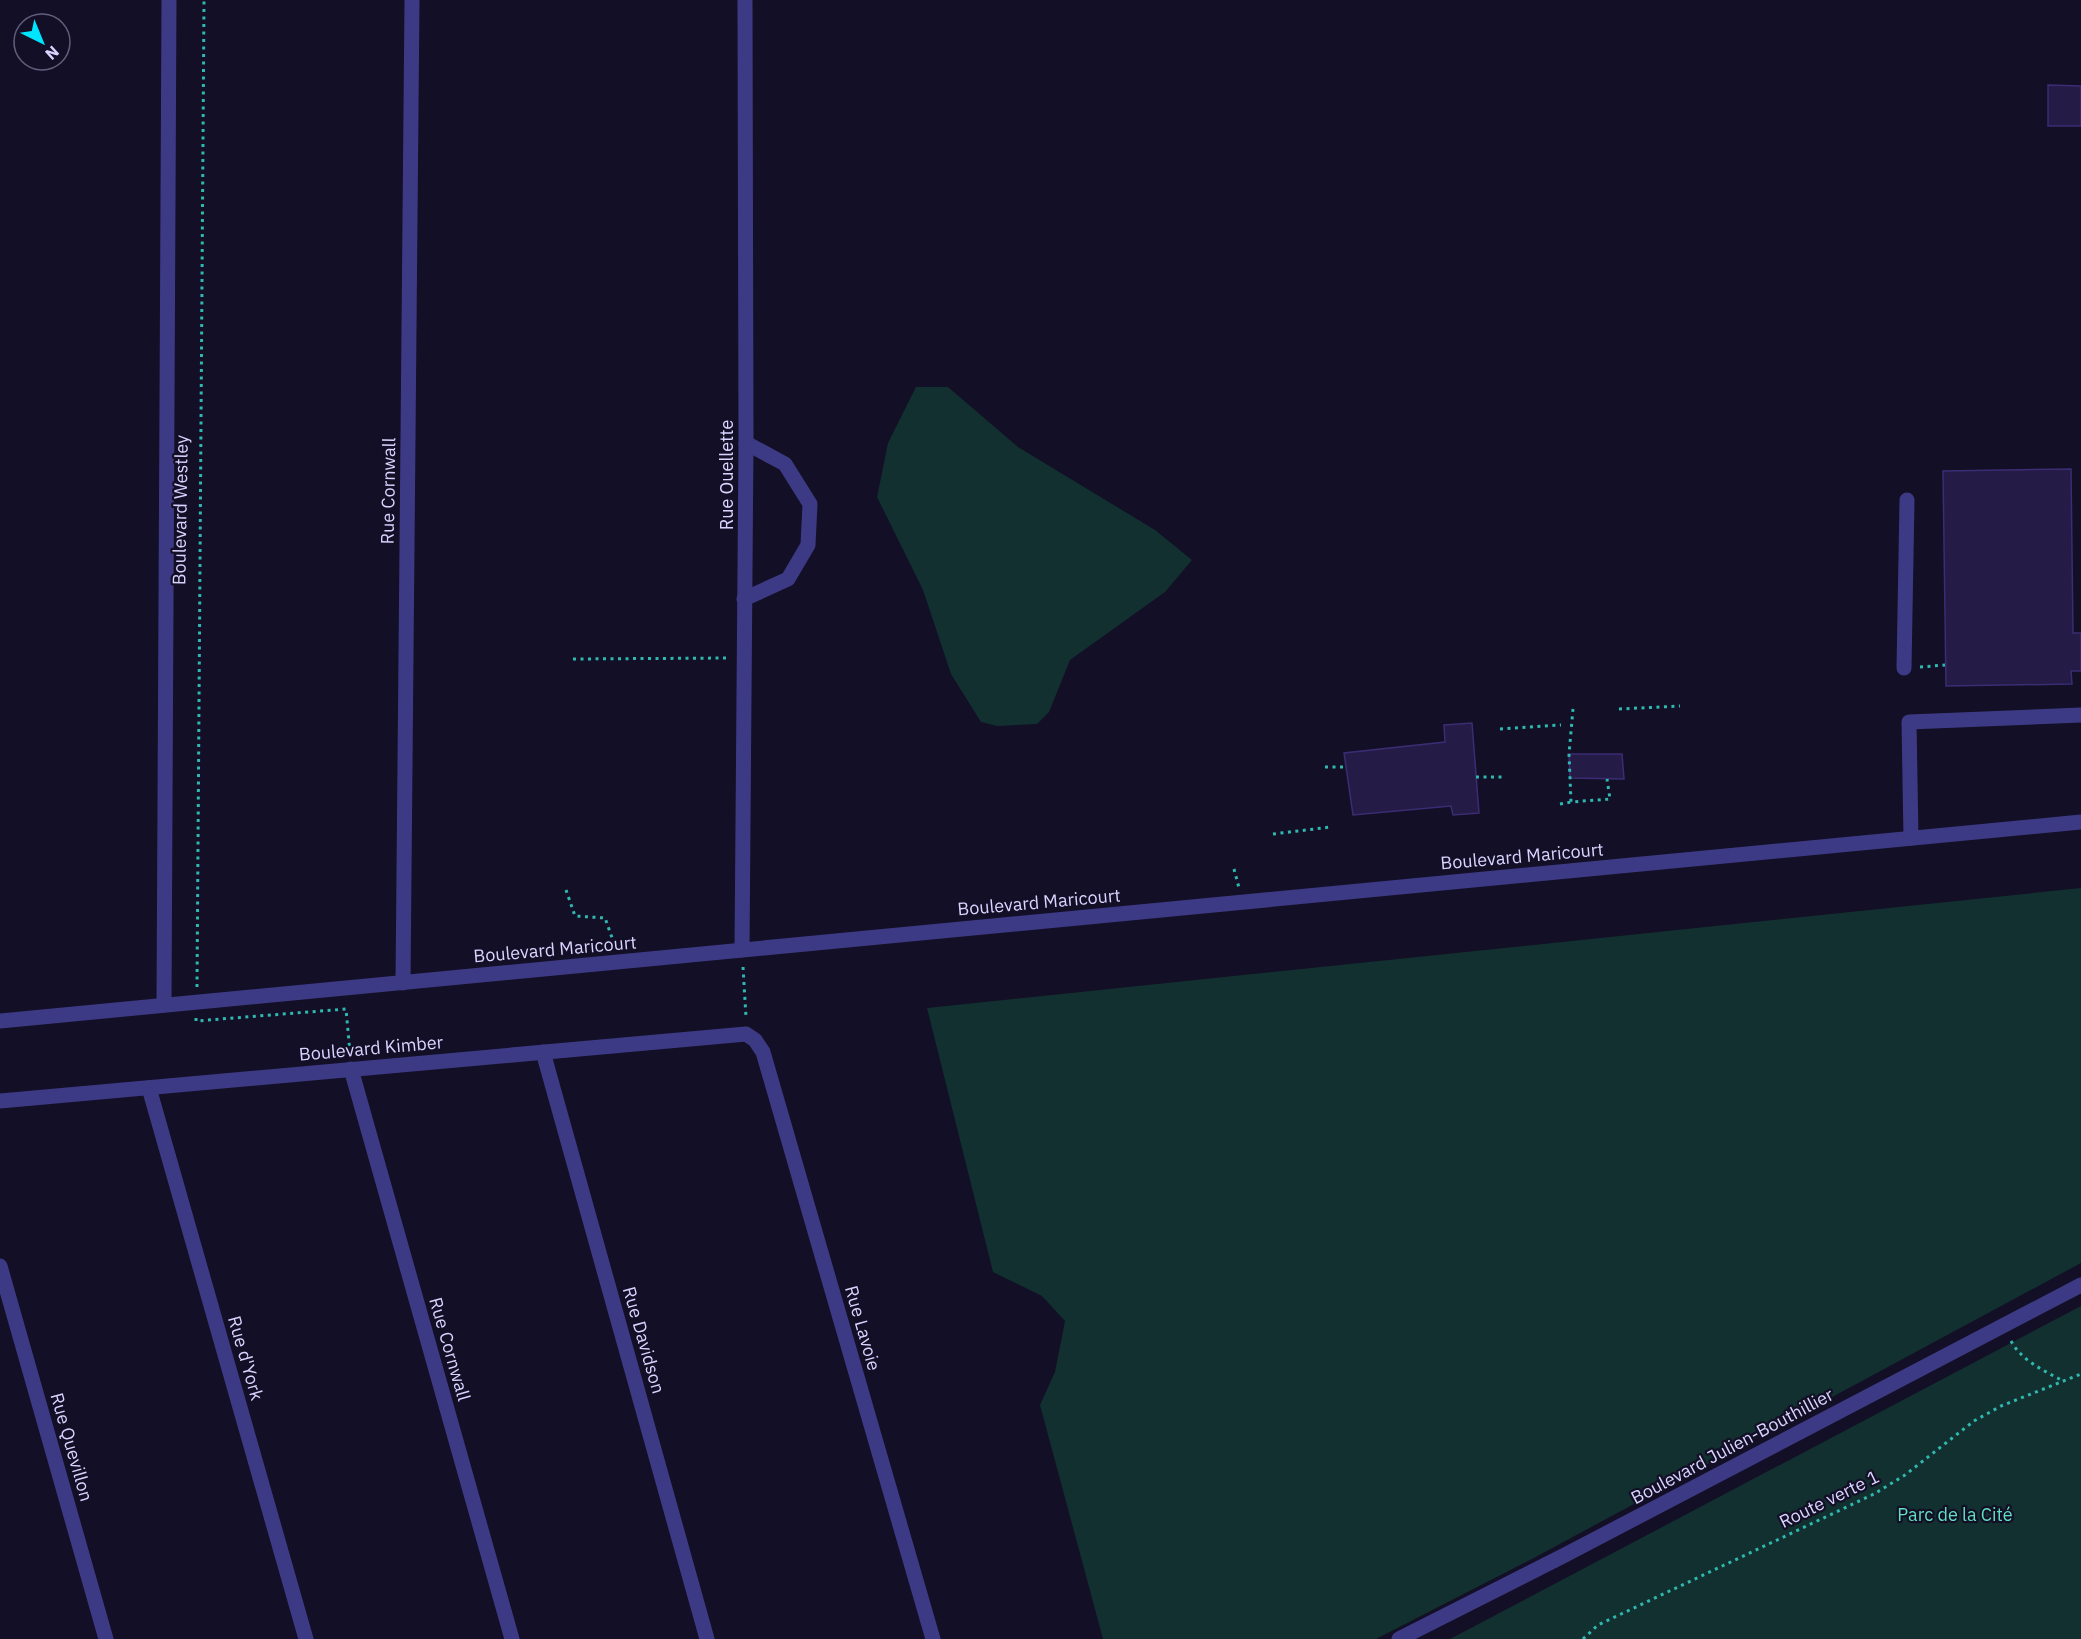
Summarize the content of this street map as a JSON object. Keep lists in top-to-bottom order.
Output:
{
  "streets": {
    "street": [
      "Rue Ouellette",
      "Rue Cornwall",
      "Boulevard Westley",
      "Boulevard Maricourt",
      "Boulevard Kimber",
      "Rue Lavoie",
      "Rue Davidson",
      "Rue d'York",
      "Boulevard Julien-Bouthillier",
      "Rue Quevillon"
    ],
    "path": ["Route verte 1"]
  },
  "crossings": [
    ["Rue Ouellette", "Boulevard Maricourt"],
    ["Rue Cornwall", "Boulevard Westley"],
    ["Rue Cornwall", "Boulevard Maricourt"],
    ["Rue Cornwall", "Boulevard Kimber"],
    ["Boulevard Westley", "Boulevard Maricourt"],
    ["Boulevard Westley", "Boulevard Kimber"],
    ["Boulevard Kimber", "Rue Lavoie"],
    ["Boulevard Kimber", "Rue Davidson"],
    ["Boulevard Kimber", "Rue d'York"]
  ],
  "parks": ["Parc de la Cité"],
  "north": "bottom right"
}
